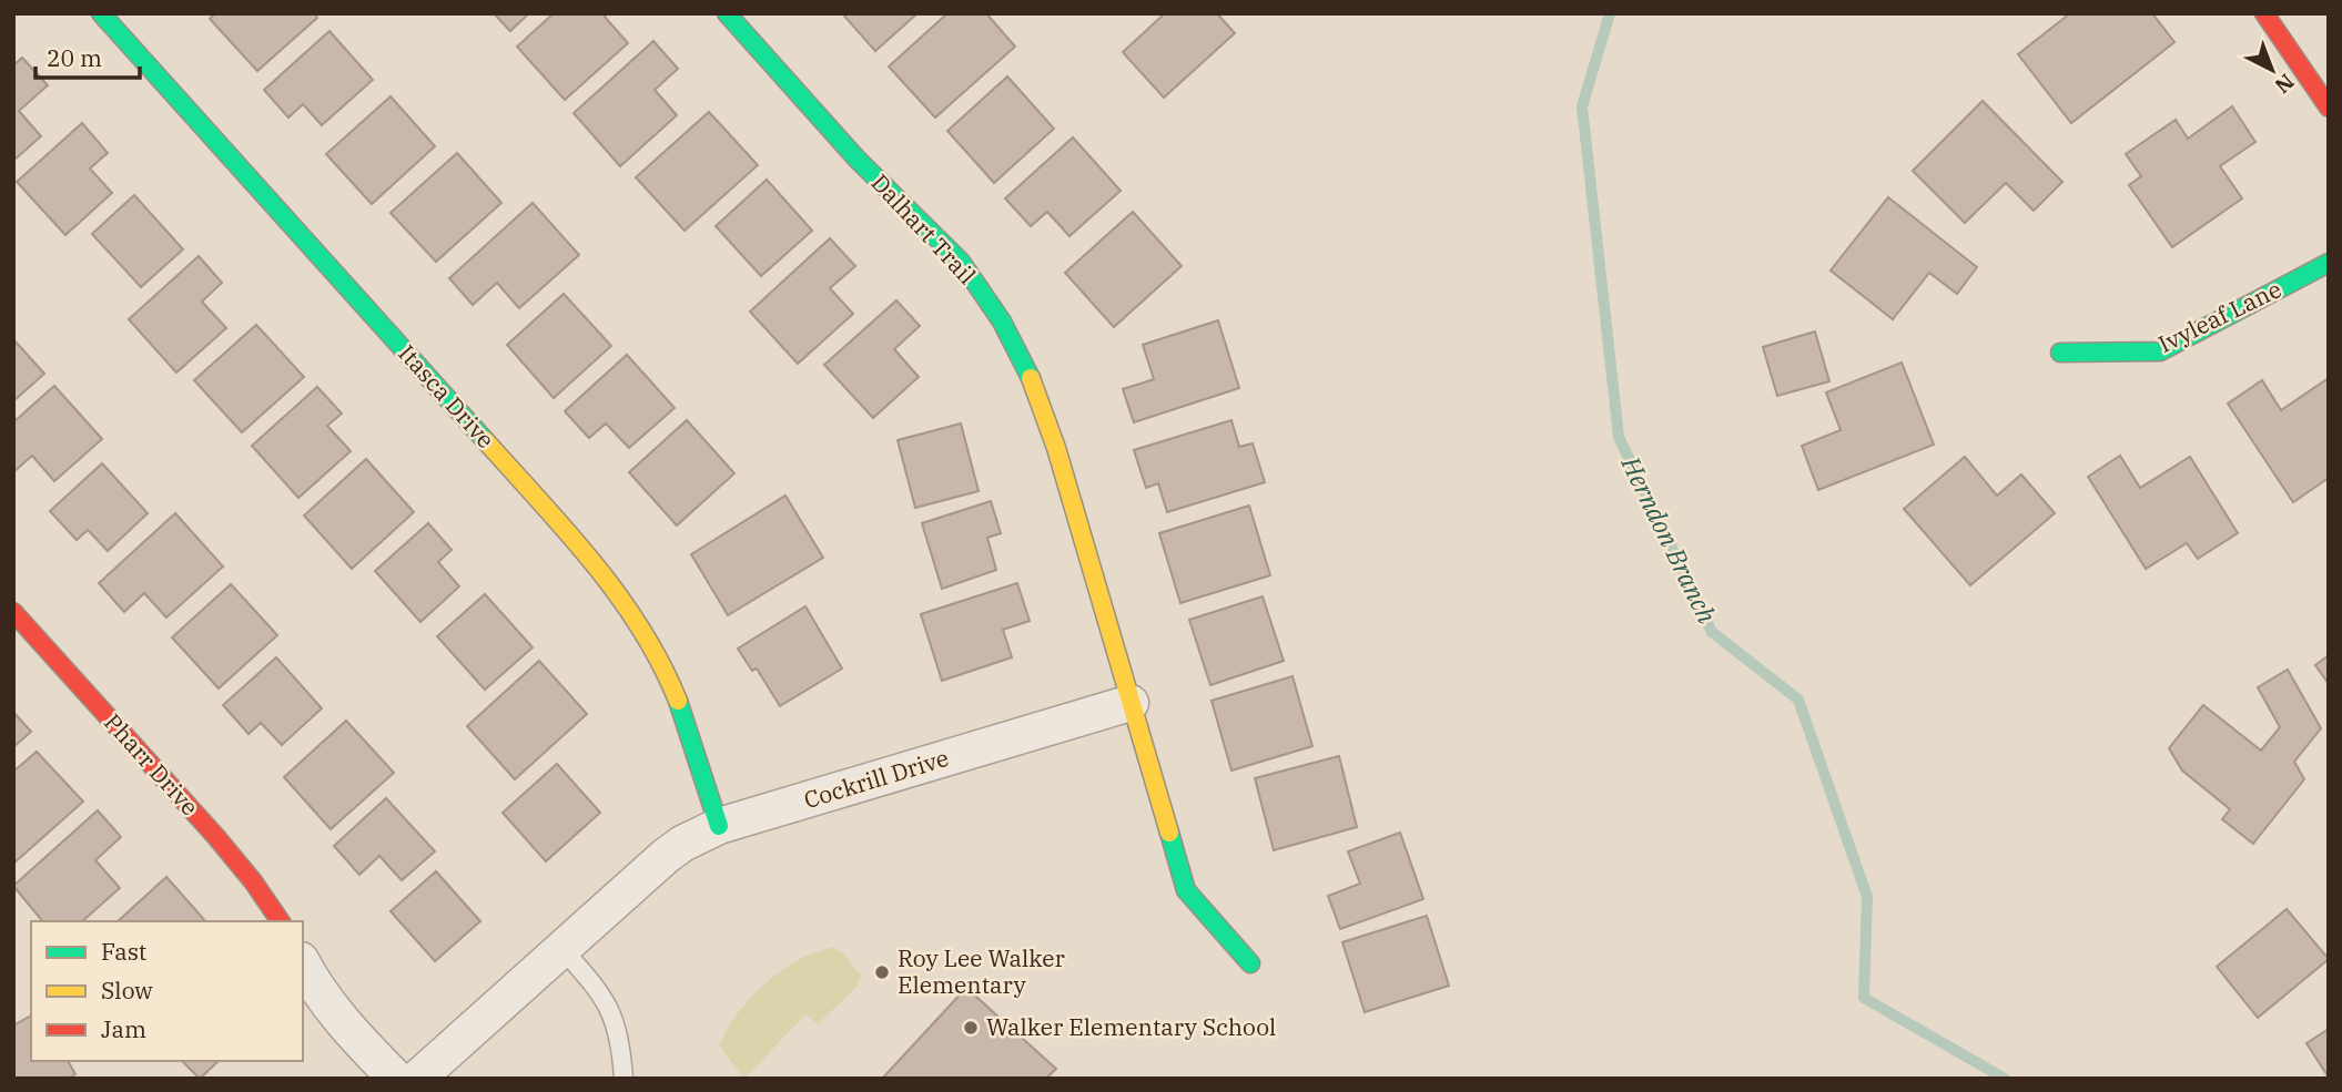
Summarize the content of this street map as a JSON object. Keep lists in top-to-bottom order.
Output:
{
  "streets": {
    "street": [
      "Dalhart Trail",
      "Ivyleaf Lane",
      "Itasca Drive",
      "Pharr Drive",
      "Cockrill Drive"
    ]
  },
  "crossings": [
    ["Dalhart Trail", "Cockrill Drive"],
    ["Itasca Drive", "Cockrill Drive"]
  ],
  "water": ["Herndon Branch"],
  "places": ["Roy Lee Walker Elementary", "Walker Elementary School"],
  "legend": ["Fast", "Slow", "Jam"],
  "scale_bar": "20 m",
  "north": "bottom right"
}
